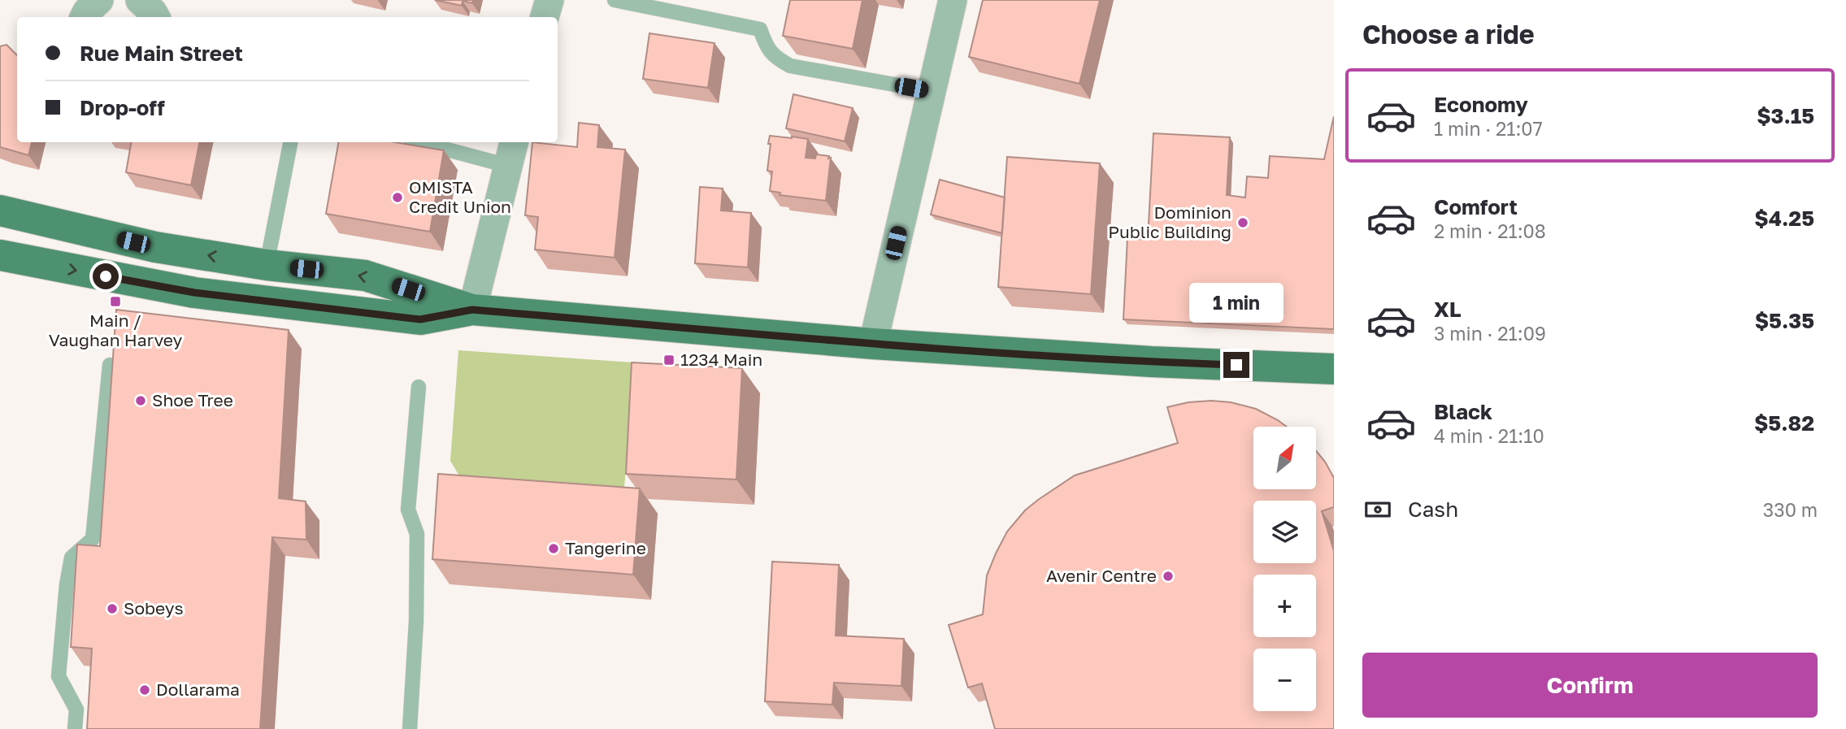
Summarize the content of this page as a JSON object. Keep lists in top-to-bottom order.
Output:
{
  "places": {
    "other": [
      "OMISTA Credit Union",
      "Dominion Public Building",
      "Shoe Tree",
      "Tangerine",
      "Avenir Centre",
      "Sobeys",
      "Dollarama"
    ],
    "transit": ["Main / Vaughan Harvey", "1234 Main"]
  },
  "north": "top right",
  "page": {
    "heading": "Choose a ride",
    "banner": ["Rue Main Street", "Drop-off"],
    "list": [
      {
        "name": "Economy",
        "note": "1 min · 21:07",
        "value": "$3.15"
      },
      {
        "name": "Comfort",
        "note": "2 min · 21:08",
        "value": "$4.25"
      },
      {
        "name": "XL",
        "note": "3 min · 21:09",
        "value": "$5.35"
      },
      {
        "name": "Black",
        "note": "4 min · 21:10",
        "value": "$5.82"
      }
    ],
    "bubble": "1 min",
    "map_buttons": ["+", "−"],
    "pay": ["Cash", "330 m"],
    "buttons": "Confirm"
  }
}
